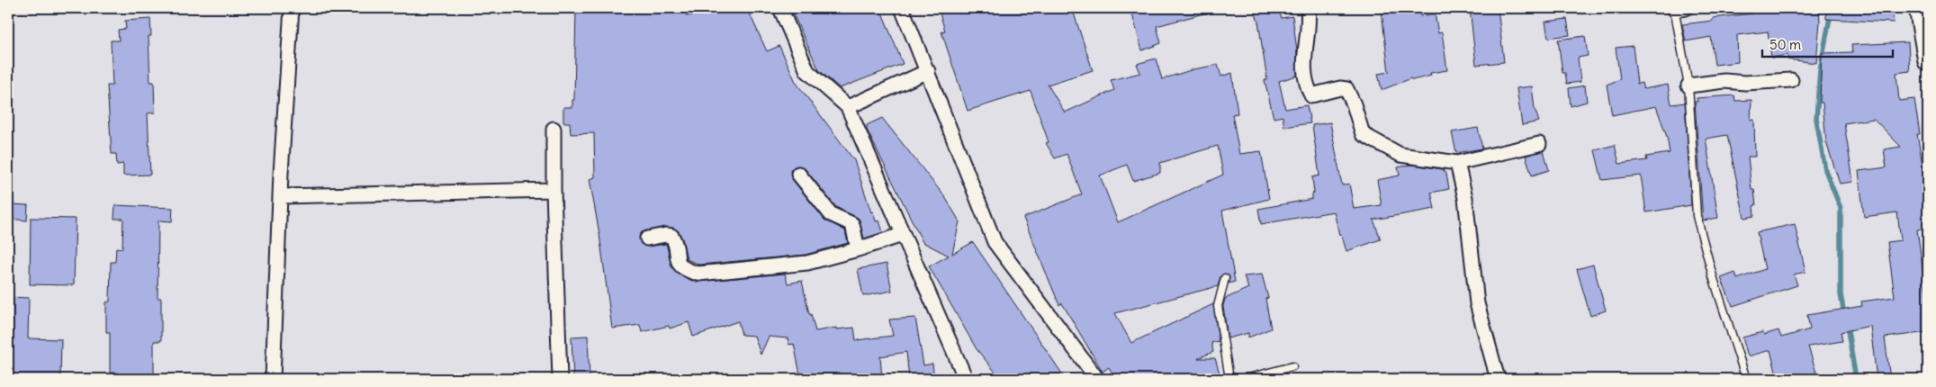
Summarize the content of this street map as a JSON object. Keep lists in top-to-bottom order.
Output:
{
  "scale_bar": "50 m"
}
